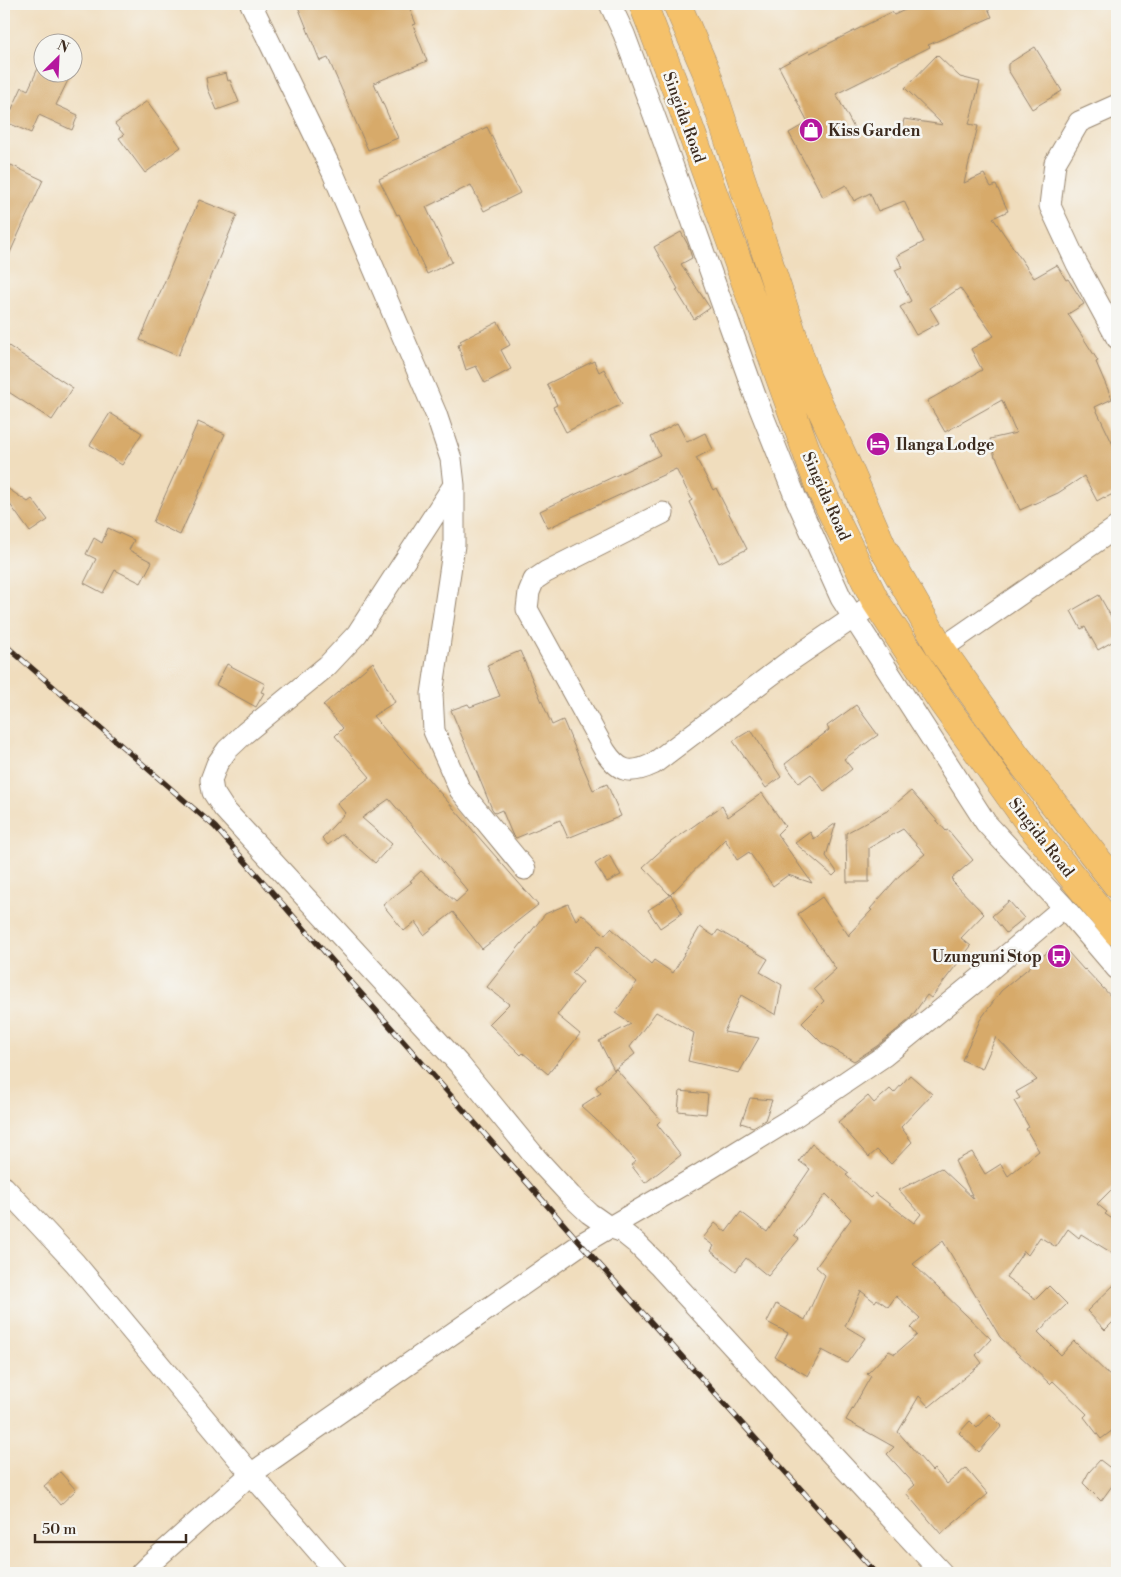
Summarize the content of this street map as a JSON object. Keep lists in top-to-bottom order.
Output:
{
  "streets": {
    "highway": ["Singida Road"]
  },
  "places": {
    "shop": ["Kiss Garden"],
    "hotel": ["Ilanga Lodge"],
    "bus stop": ["Uzunguni Stop"]
  },
  "scale_bar": "50 m",
  "north": "top right"
}
